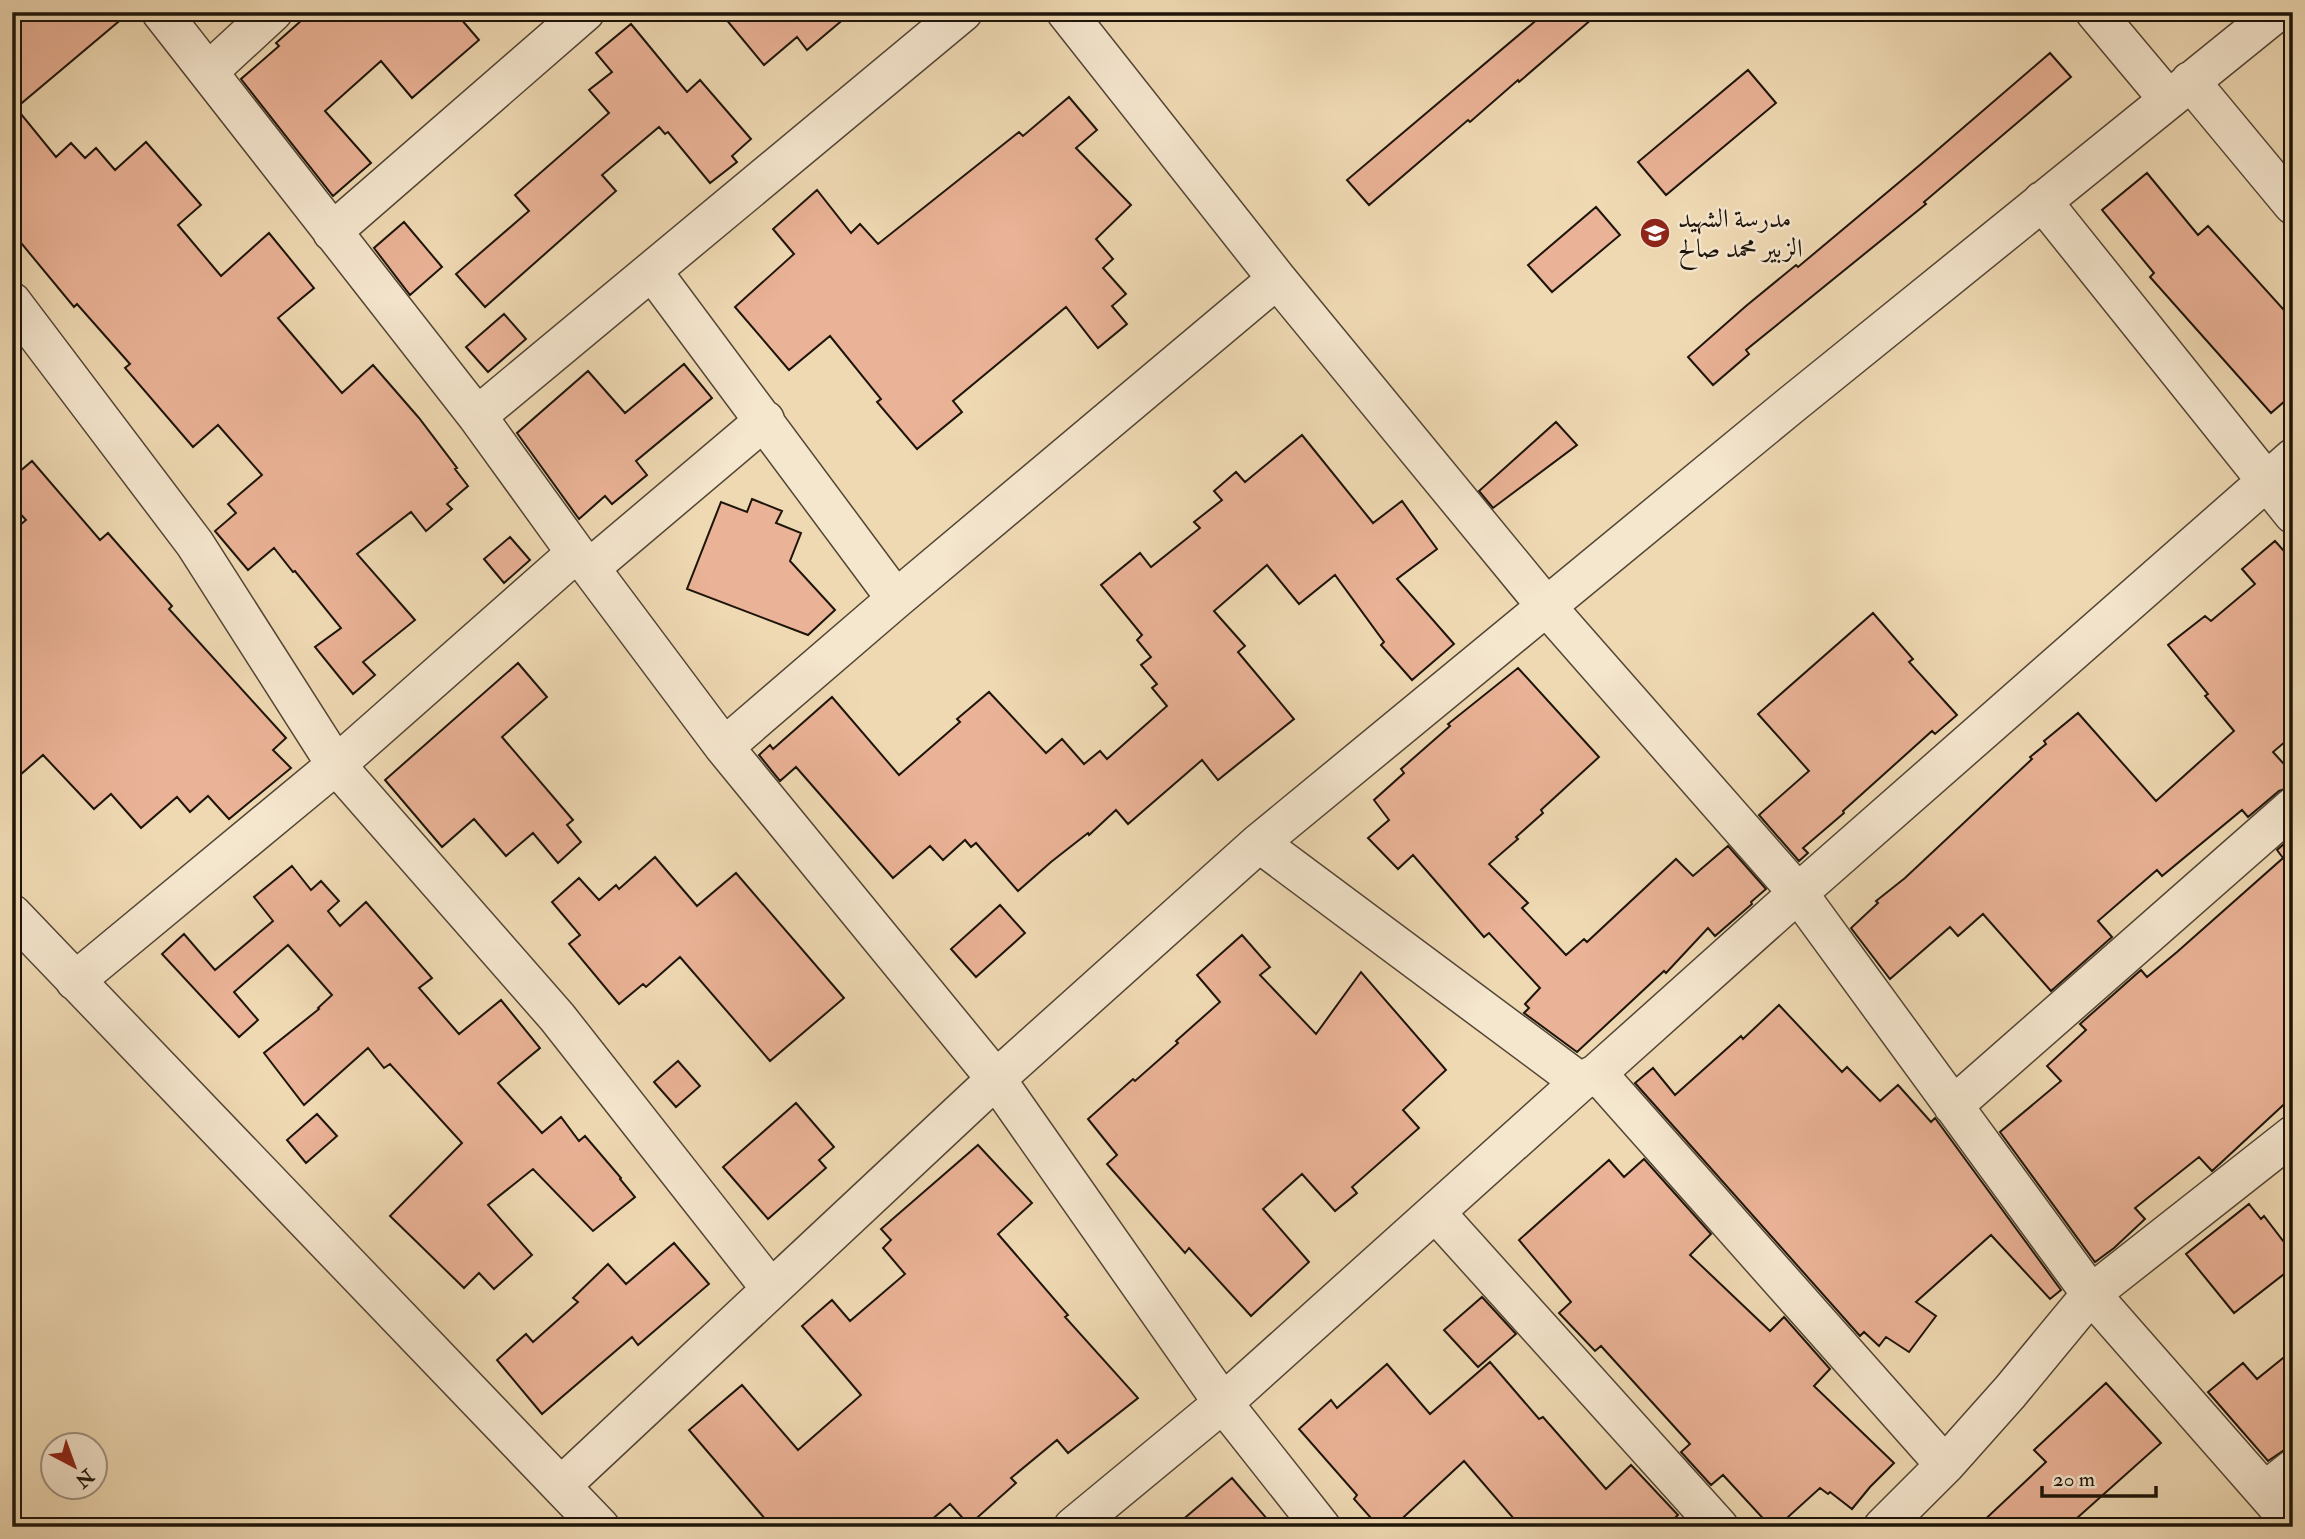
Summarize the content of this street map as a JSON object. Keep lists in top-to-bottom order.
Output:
{
  "places": {
    "school or university": ["مدرسة الشهيد الزبير محمد صالح"]
  },
  "scale_bar": "20 m",
  "north": "bottom right"
}
